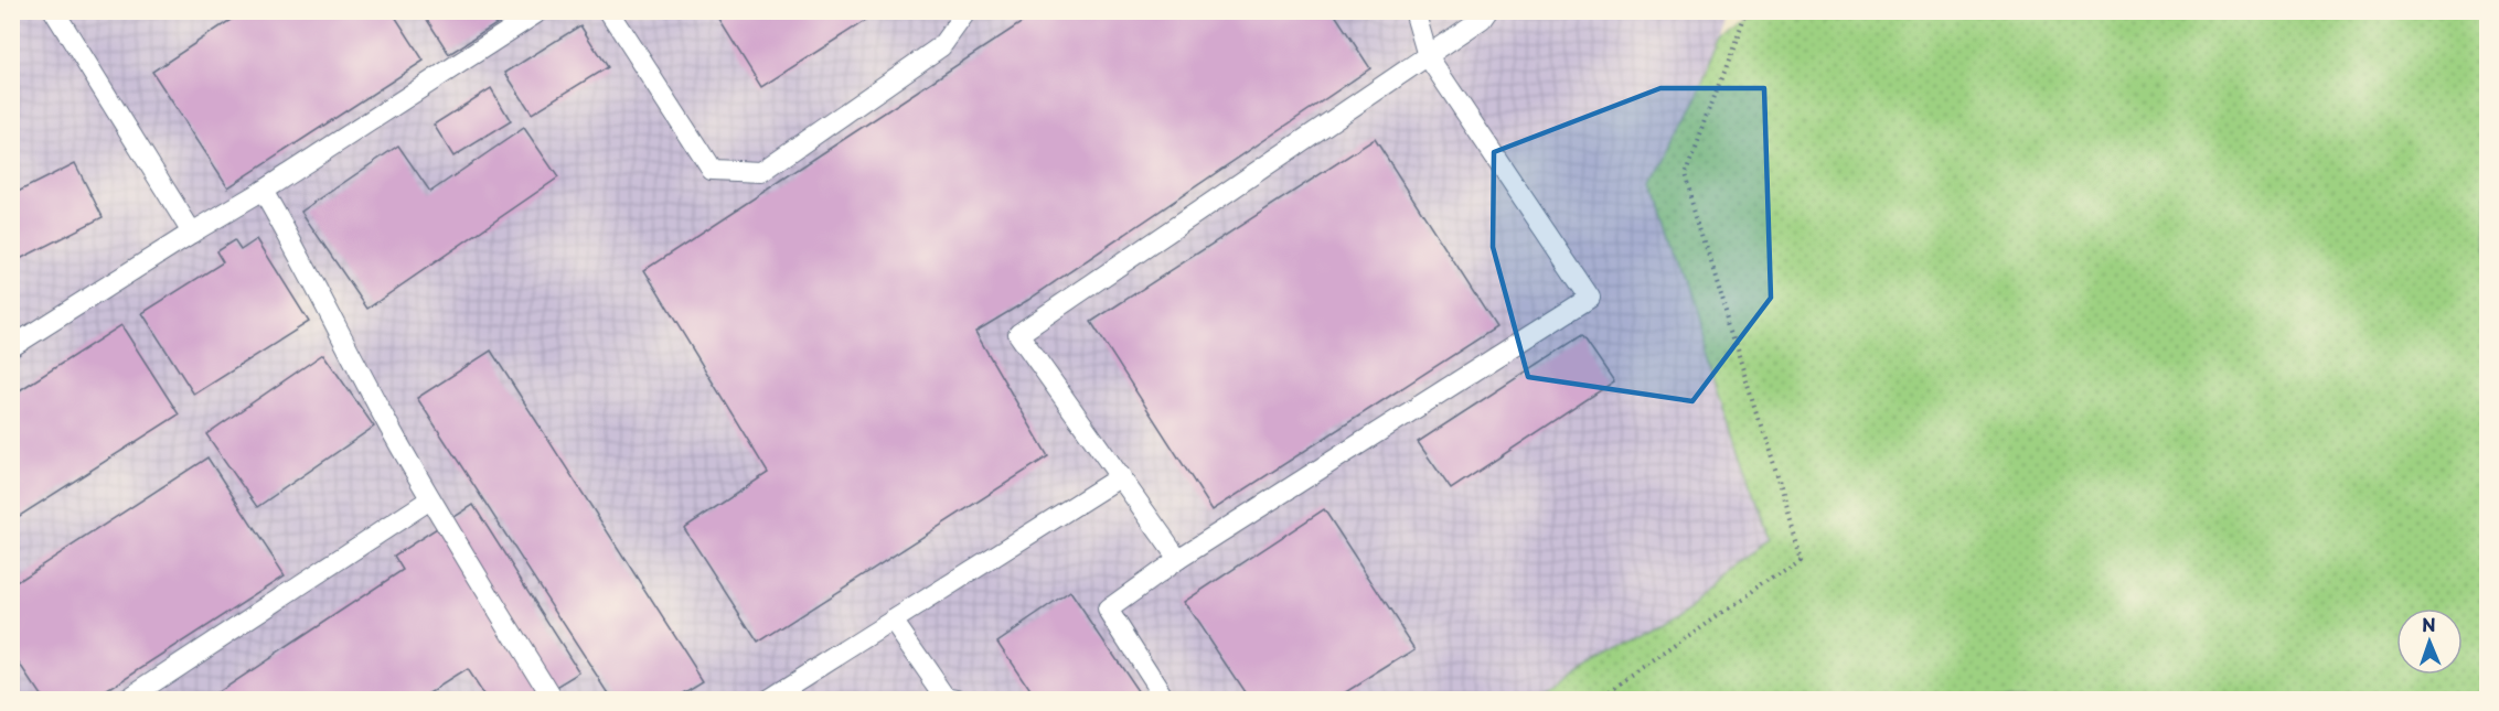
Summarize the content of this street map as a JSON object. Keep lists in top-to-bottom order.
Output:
{
  "north": "top"
}
